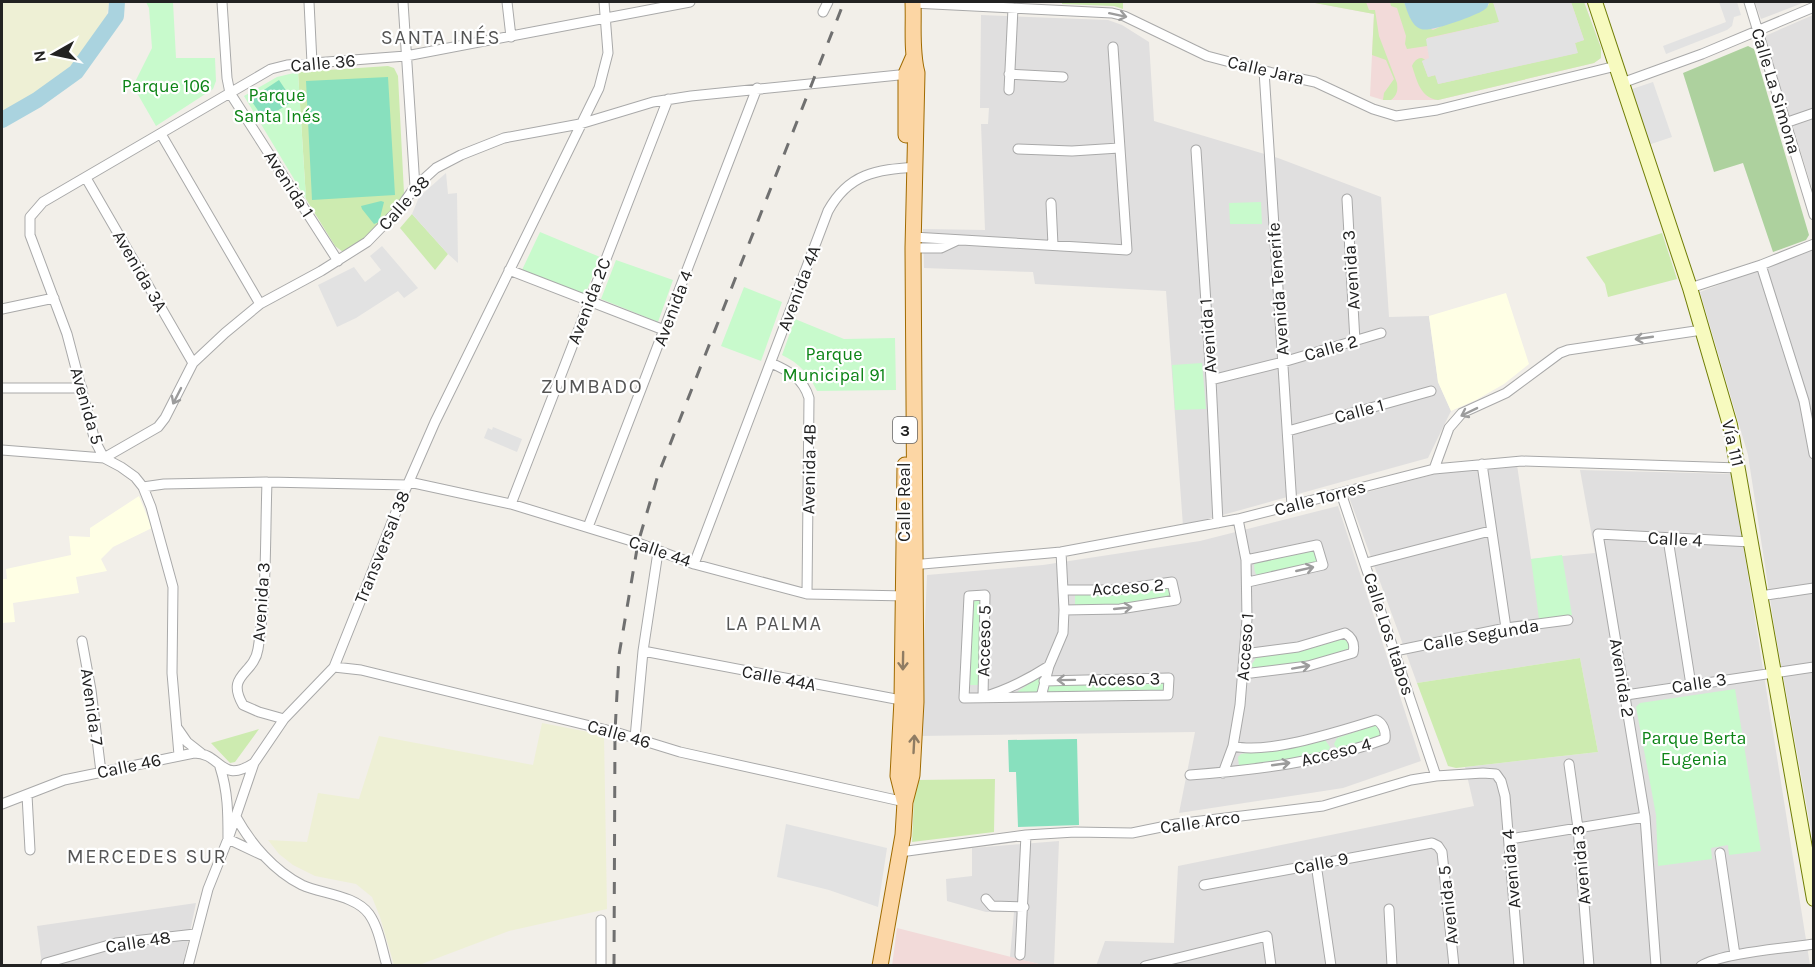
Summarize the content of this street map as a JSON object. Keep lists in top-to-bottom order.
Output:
{
  "streets": {
    "main road": ["3", "Vía 111", "Calle Real"],
    "street": [
      "Calle 36",
      "Calle Jara",
      "Calle La Simona",
      "Avenida 1",
      "Calle 38",
      "Avenida 3",
      "Avenida 3A",
      "Avenida 4A",
      "Avenida Tenerife",
      "Avenida 2C",
      "Avenida 4",
      "Calle 2",
      "Avenida 5",
      "Calle 1",
      "Avenida 4B",
      "Calle Torres",
      "Calle 4",
      "Transversal 38",
      "Calle 44",
      "Acceso 2",
      "Calle Los Itabos",
      "Calle Segunda",
      "Acceso 5",
      "Acceso 1",
      "Calle 44A",
      "Avenida 2",
      "Acceso 3",
      "Calle 3",
      "Avenida 7",
      "Calle 46",
      "Acceso 4",
      "Calle Arco",
      "Calle 9",
      "Calle 48"
    ]
  },
  "crossings": [
    ["Calle 36", "Avenida 1"],
    ["Calle 36", "Avenida 3A"],
    ["Calle 36", "Avenida 5"],
    ["Calle 36", "Transversal 38"],
    ["Calle Jara", "Avenida Tenerife"],
    ["Calle Jara", "Vía 111"],
    ["Calle Jara", "Calle Real"],
    ["Avenida 1", "Calle 38"],
    ["Avenida 1", "Calle 2"],
    ["Avenida 1", "Calle Torres"],
    ["Calle 38", "Avenida 3A"],
    ["Calle 38", "Avenida 2C"],
    ["Calle 38", "Avenida 4"],
    ["Calle 38", "Avenida 5"],
    ["Calle 38", "Calle Real"],
    ["Calle 38", "Transversal 38"],
    ["Avenida 3", "Calle 2"],
    ["Avenida 3", "Transversal 38"],
    ["Avenida 3", "Calle 44"],
    ["Avenida 4A", "Avenida 4B"],
    ["Avenida 4A", "Calle Real"],
    ["Avenida 4A", "Calle 44"],
    ["Avenida Tenerife", "Calle 2"],
    ["Avenida Tenerife", "Calle 1"],
    ["Avenida Tenerife", "Calle Torres"],
    ["Avenida 2C", "Calle 44"],
    ["Avenida 4", "Calle 44"],
    ["Avenida 4", "Calle Arco"],
    ["Avenida 5", "Calle 44"],
    ["Avenida 5", "Calle 46"],
    ["Avenida 5", "Calle 9"],
    ["Vía 111", "Calle Torres"],
    ["Vía 111", "Calle 4"],
    ["Vía 111", "Calle 3"],
    ["Avenida 4B", "Calle 44"],
    ["Calle Torres", "Calle Real"],
    ["Calle Torres", "Calle Los Itabos"],
    ["Calle Torres", "Acceso 1"],
    ["Calle Real", "Calle 44"],
    ["Calle Real", "Calle 44A"],
    ["Calle Real", "Calle 46"],
    ["Calle Real", "Calle Arco"],
    ["Calle 4", "Avenida 2"],
    ["Transversal 38", "Calle 44"],
    ["Transversal 38", "Calle 46"],
    ["Transversal 38", "Calle 48"],
    ["Calle Los Itabos", "Calle Segunda"],
    ["Calle Los Itabos", "Calle Arco"],
    ["Acceso 1", "Acceso 4"],
    ["Avenida 2", "Calle 3"],
    ["Avenida 7", "Calle 46"]
  ],
  "one_way": ["Calle Jara"],
  "districts": [
    "SANTA INÉS",
    "ZUMBADO",
    "LA PALMA",
    "MERCEDES SUR"
  ],
  "parks": [
    "Parque 106",
    "Parque Santa Inés",
    "Parque Municipal 91",
    "Parque Berta Eugenia"
  ],
  "north": "left"
}
